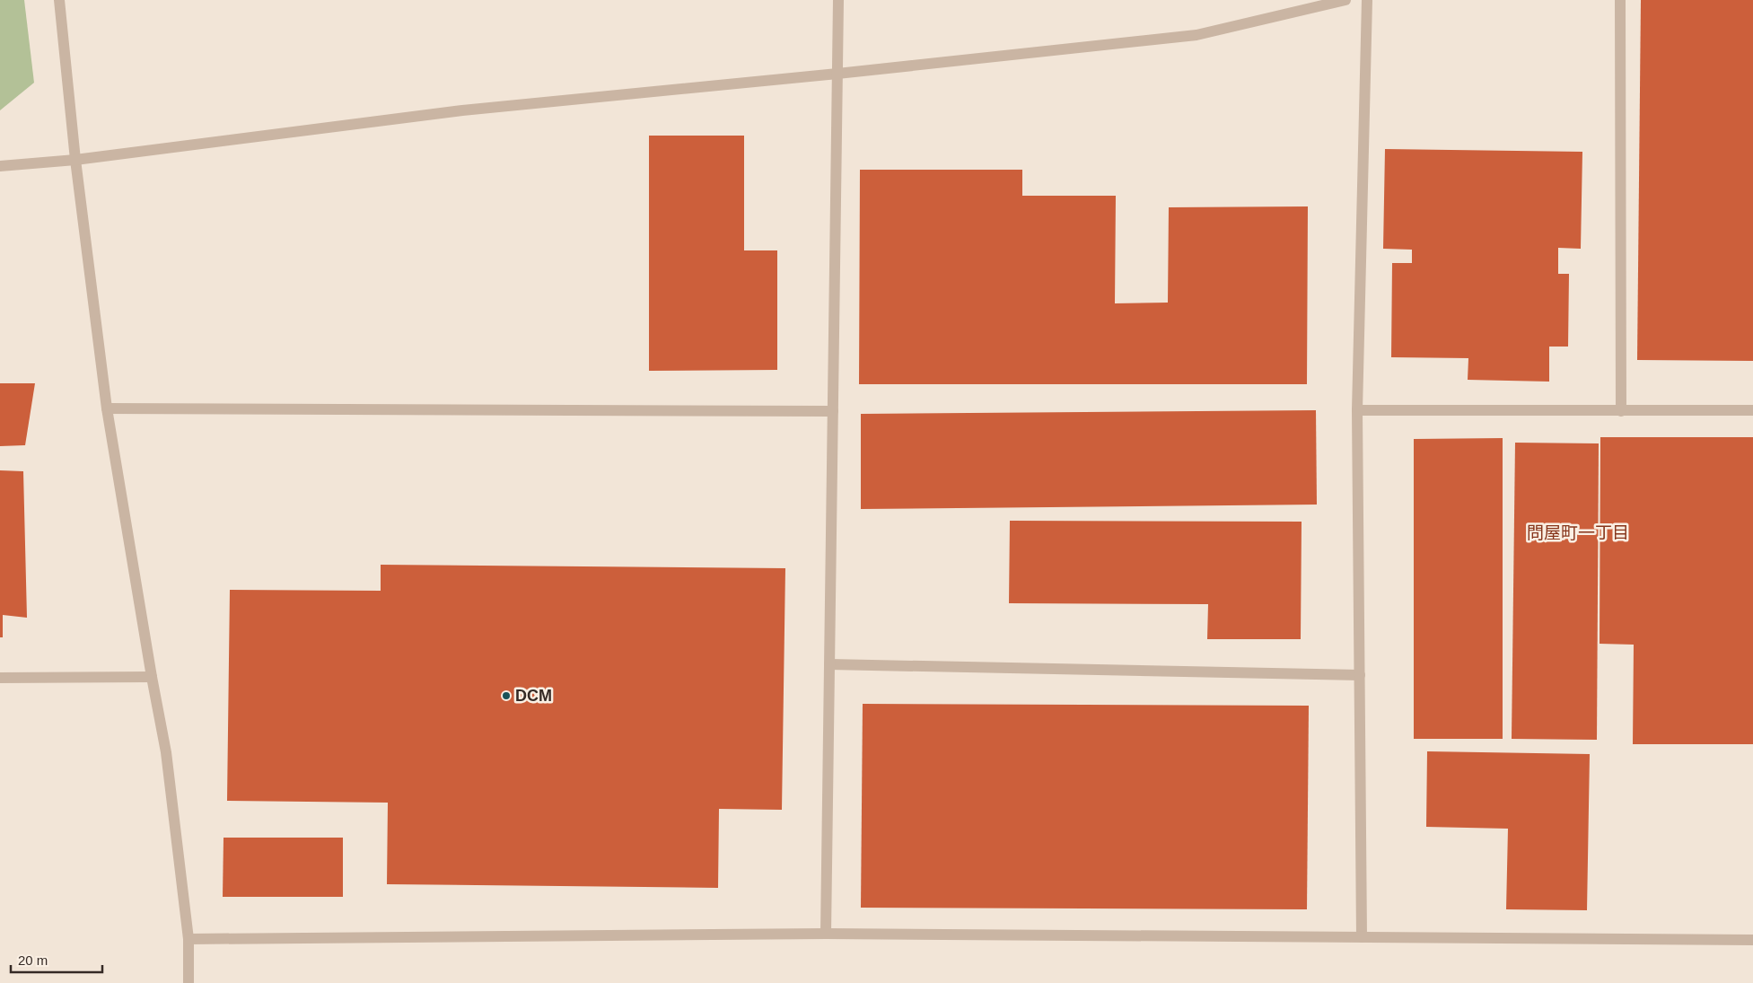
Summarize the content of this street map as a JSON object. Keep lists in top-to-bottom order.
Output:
{
  "districts": ["問屋町一丁目"],
  "places": ["DCM"],
  "scale_bar": "20 m"
}
